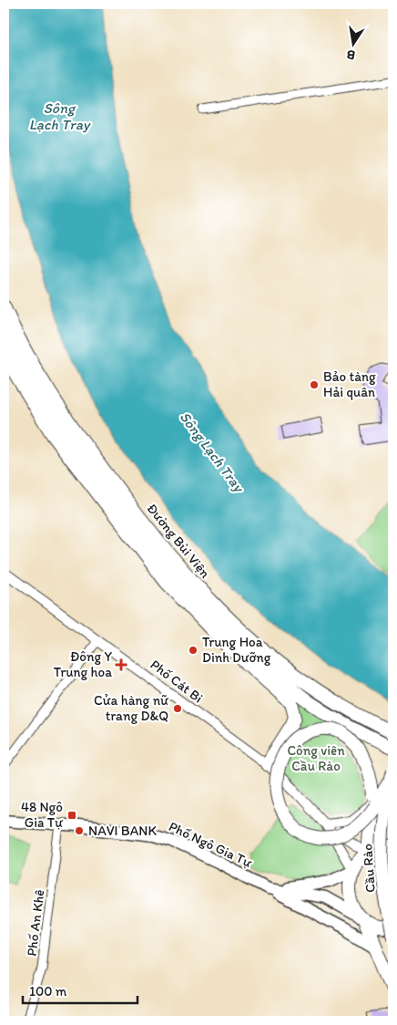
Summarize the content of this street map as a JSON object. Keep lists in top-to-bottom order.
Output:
{
  "streets": {
    "main road": ["Đường Bùi Viện", "Phố Ngô Gia Tự", "Cầu Rào"],
    "street": ["Phố Cát Bi", "Phố An Khê"]
  },
  "crossings": [
    ["Đường Bùi Viện", "Phố Cát Bi"],
    ["Phố Ngô Gia Tự", "Phố An Khê"]
  ],
  "water": ["Sông Lạch Tray"],
  "parks": ["Công viên Cầu Rào"],
  "places": {
    "other": [
      "Bảo tàng Hải quân",
      "Trung Hoa Dinh Dưỡng",
      "Cửa hàng nữ trang D&Q",
      "NAVI BANK"
    ],
    "health": ["Đông Y Trung hoa"],
    "transit": ["48 Ngô Gia Tự"]
  },
  "scale_bar": "100 m",
  "north": "bottom"
}
